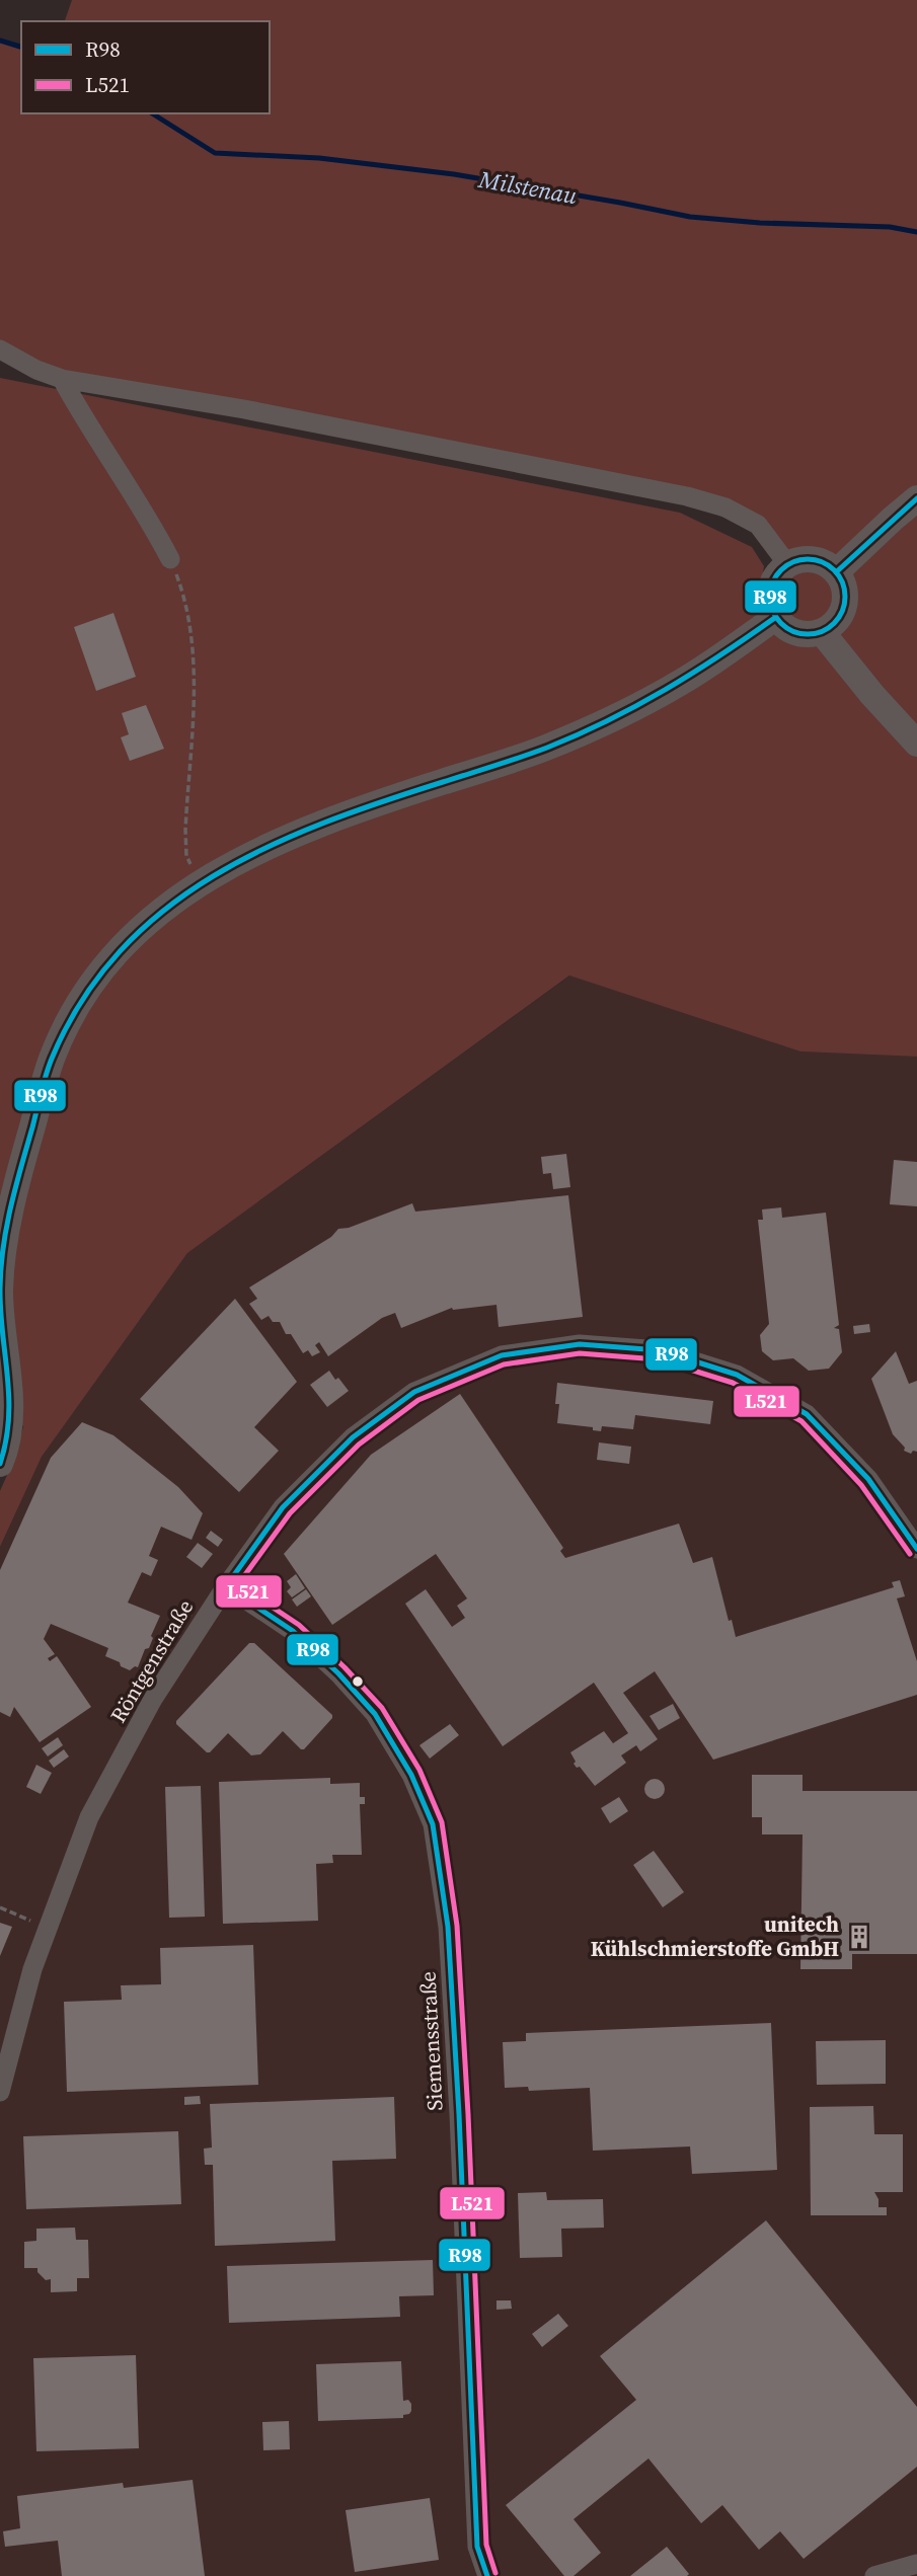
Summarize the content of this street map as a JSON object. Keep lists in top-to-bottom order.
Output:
{
  "streets": {
    "street": ["Röntgenstraße", "Siemensstraße"]
  },
  "crossings": [
    ["Röntgenstraße", "Siemensstraße"]
  ],
  "water": ["Milstenau"],
  "places": {
    "building": ["unitech Kühlschmierstoffe GmbH"]
  },
  "lines": ["transit line R98", "transit line L521"],
  "legend": ["R98", "L521"]
}
